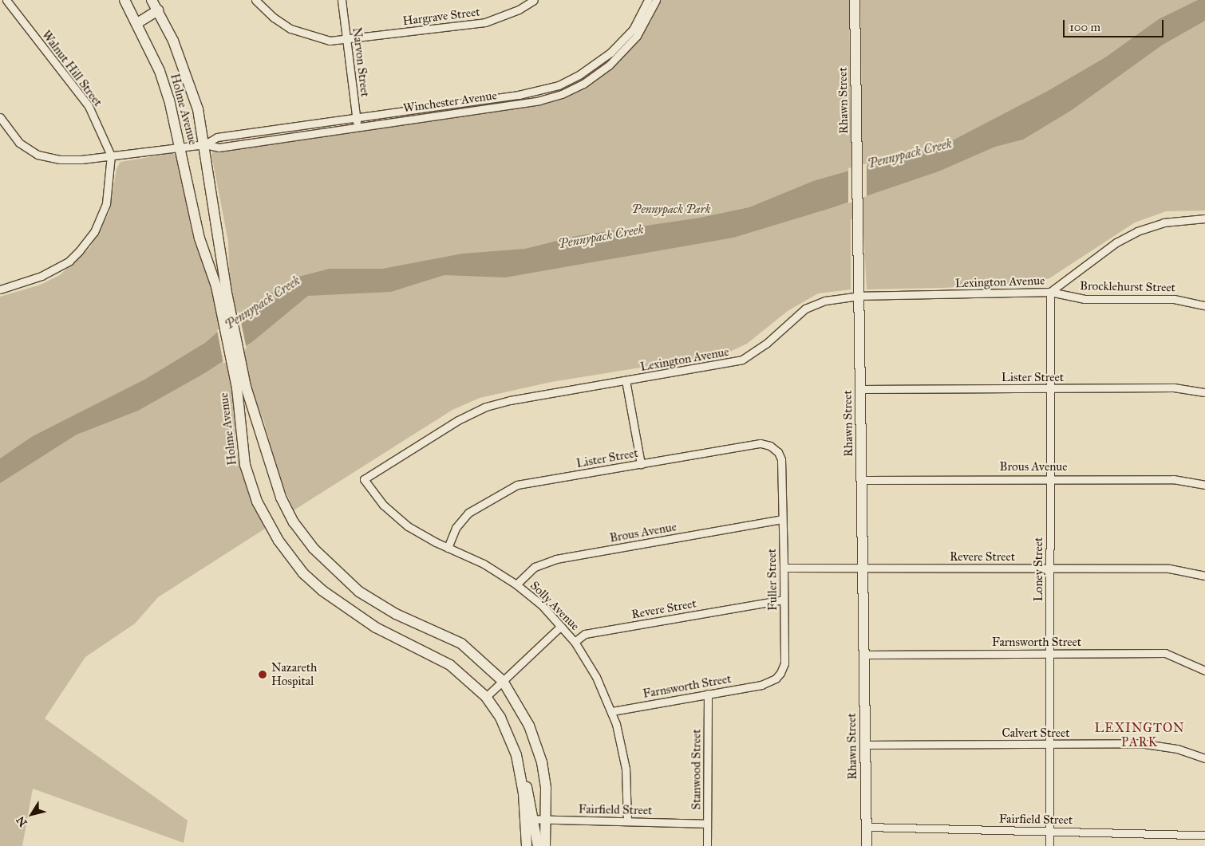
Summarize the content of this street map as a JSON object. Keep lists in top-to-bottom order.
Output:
{
  "streets": {
    "main road": ["Rhawn Street", "Holme Avenue"],
    "street": [
      "Hargrave Street",
      "Narvon Street",
      "Walnut Hill Street",
      "Winchester Avenue",
      "Lexington Avenue",
      "Brocklehurst Street",
      "Lister Street",
      "Brous Avenue",
      "Revere Street",
      "Loney Street",
      "Fuller Street",
      "Solly Avenue",
      "Farnsworth Street",
      "Calvert Street",
      "Stanwood Street",
      "Fairfield Street"
    ]
  },
  "crossings": [
    ["Hargrave Street", "Narvon Street"],
    ["Narvon Street", "Winchester Avenue"],
    ["Walnut Hill Street", "Winchester Avenue"],
    ["Rhawn Street", "Lexington Avenue"],
    ["Rhawn Street", "Lister Street"],
    ["Rhawn Street", "Brous Avenue"],
    ["Rhawn Street", "Revere Street"],
    ["Rhawn Street", "Farnsworth Street"],
    ["Rhawn Street", "Calvert Street"],
    ["Rhawn Street", "Fairfield Street"],
    ["Winchester Avenue", "Holme Avenue"],
    ["Holme Avenue", "Fairfield Street"],
    ["Lexington Avenue", "Brocklehurst Street"],
    ["Lexington Avenue", "Loney Street"],
    ["Lexington Avenue", "Solly Avenue"],
    ["Brocklehurst Street", "Loney Street"],
    ["Lister Street", "Loney Street"],
    ["Lister Street", "Fuller Street"],
    ["Lister Street", "Solly Avenue"],
    ["Brous Avenue", "Loney Street"],
    ["Brous Avenue", "Fuller Street"],
    ["Brous Avenue", "Solly Avenue"],
    ["Revere Street", "Loney Street"],
    ["Revere Street", "Fuller Street"],
    ["Revere Street", "Solly Avenue"],
    ["Loney Street", "Farnsworth Street"],
    ["Loney Street", "Calvert Street"],
    ["Loney Street", "Fairfield Street"],
    ["Fuller Street", "Farnsworth Street"],
    ["Solly Avenue", "Farnsworth Street"],
    ["Solly Avenue", "Fairfield Street"],
    ["Farnsworth Street", "Stanwood Street"],
    ["Stanwood Street", "Fairfield Street"]
  ],
  "districts": ["LEXINGTON PARK"],
  "water": ["Pennypack Creek"],
  "parks": ["Pennypack Park"],
  "places": ["Nazareth Hospital"],
  "scale_bar": "100 m",
  "north": "bottom left"
}
